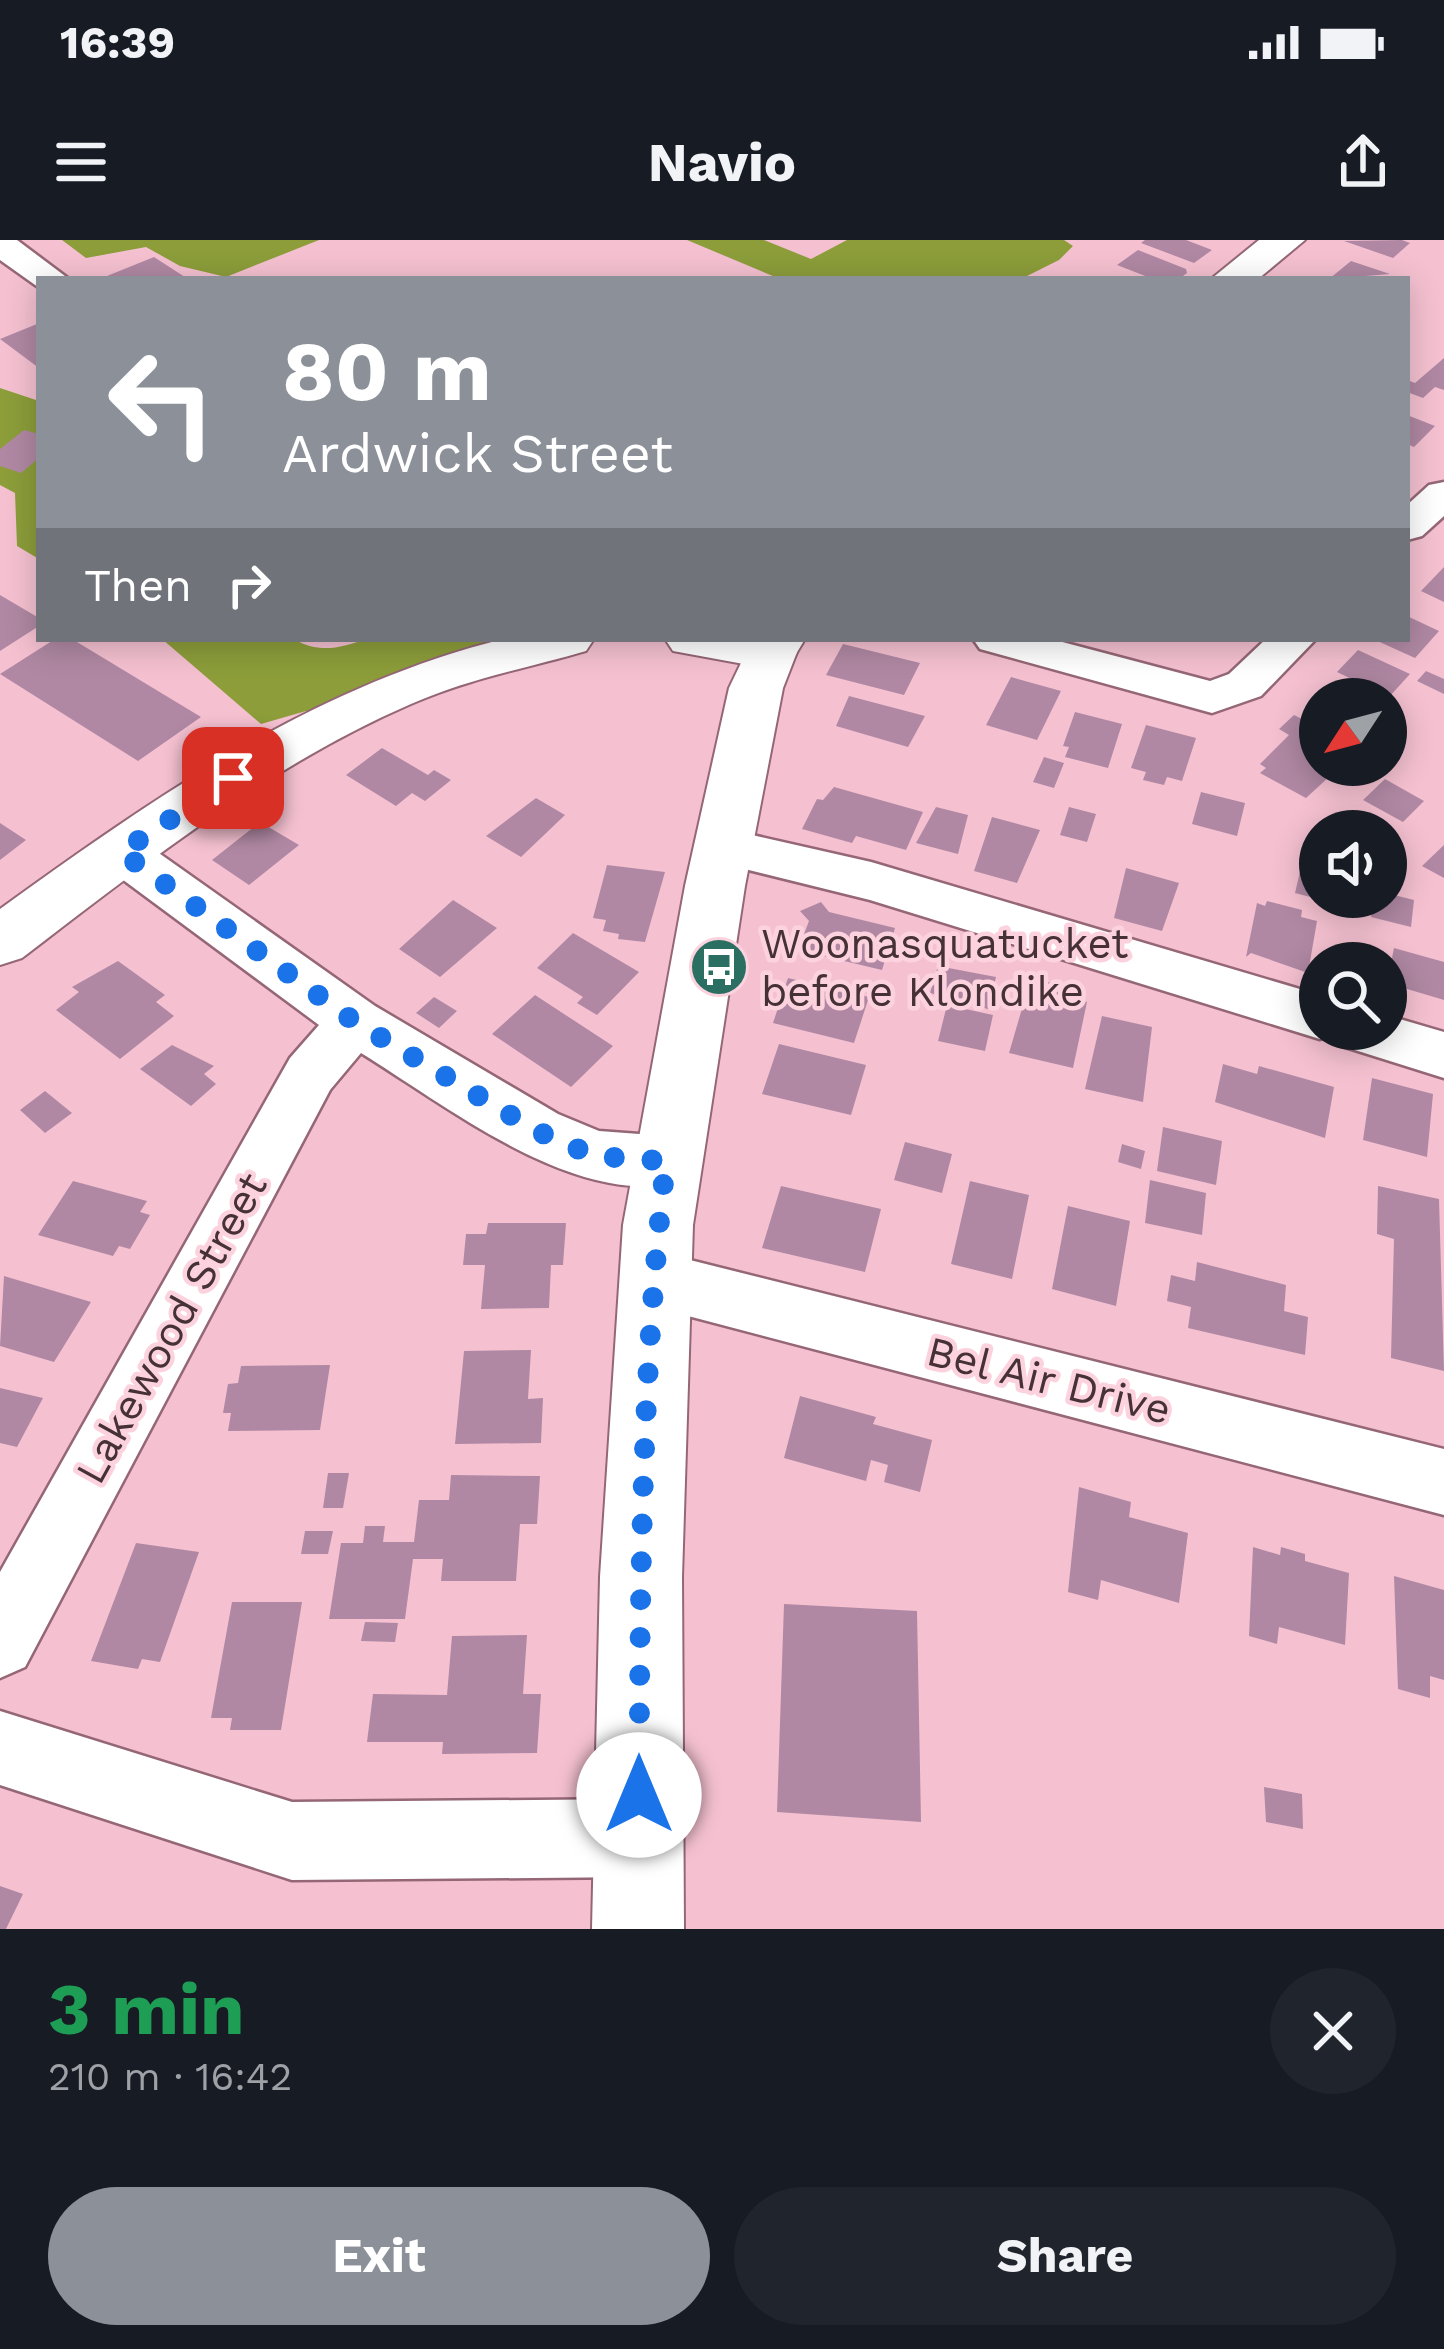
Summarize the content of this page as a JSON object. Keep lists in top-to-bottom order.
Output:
{
  "streets": {
    "street": ["Lakewood Street", "Bel Air Drive"]
  },
  "places": {
    "bus stop": ["Woonasquatucket before Klondike"]
  },
  "north": "bottom left",
  "page": {
    "status": "16:39",
    "header": "Navio",
    "turn": ["80 m", "Ardwick Street"],
    "then": "Then",
    "heading": ["3 min", "210 m · 16:42"],
    "buttons": ["Exit", "Share"]
  }
}
